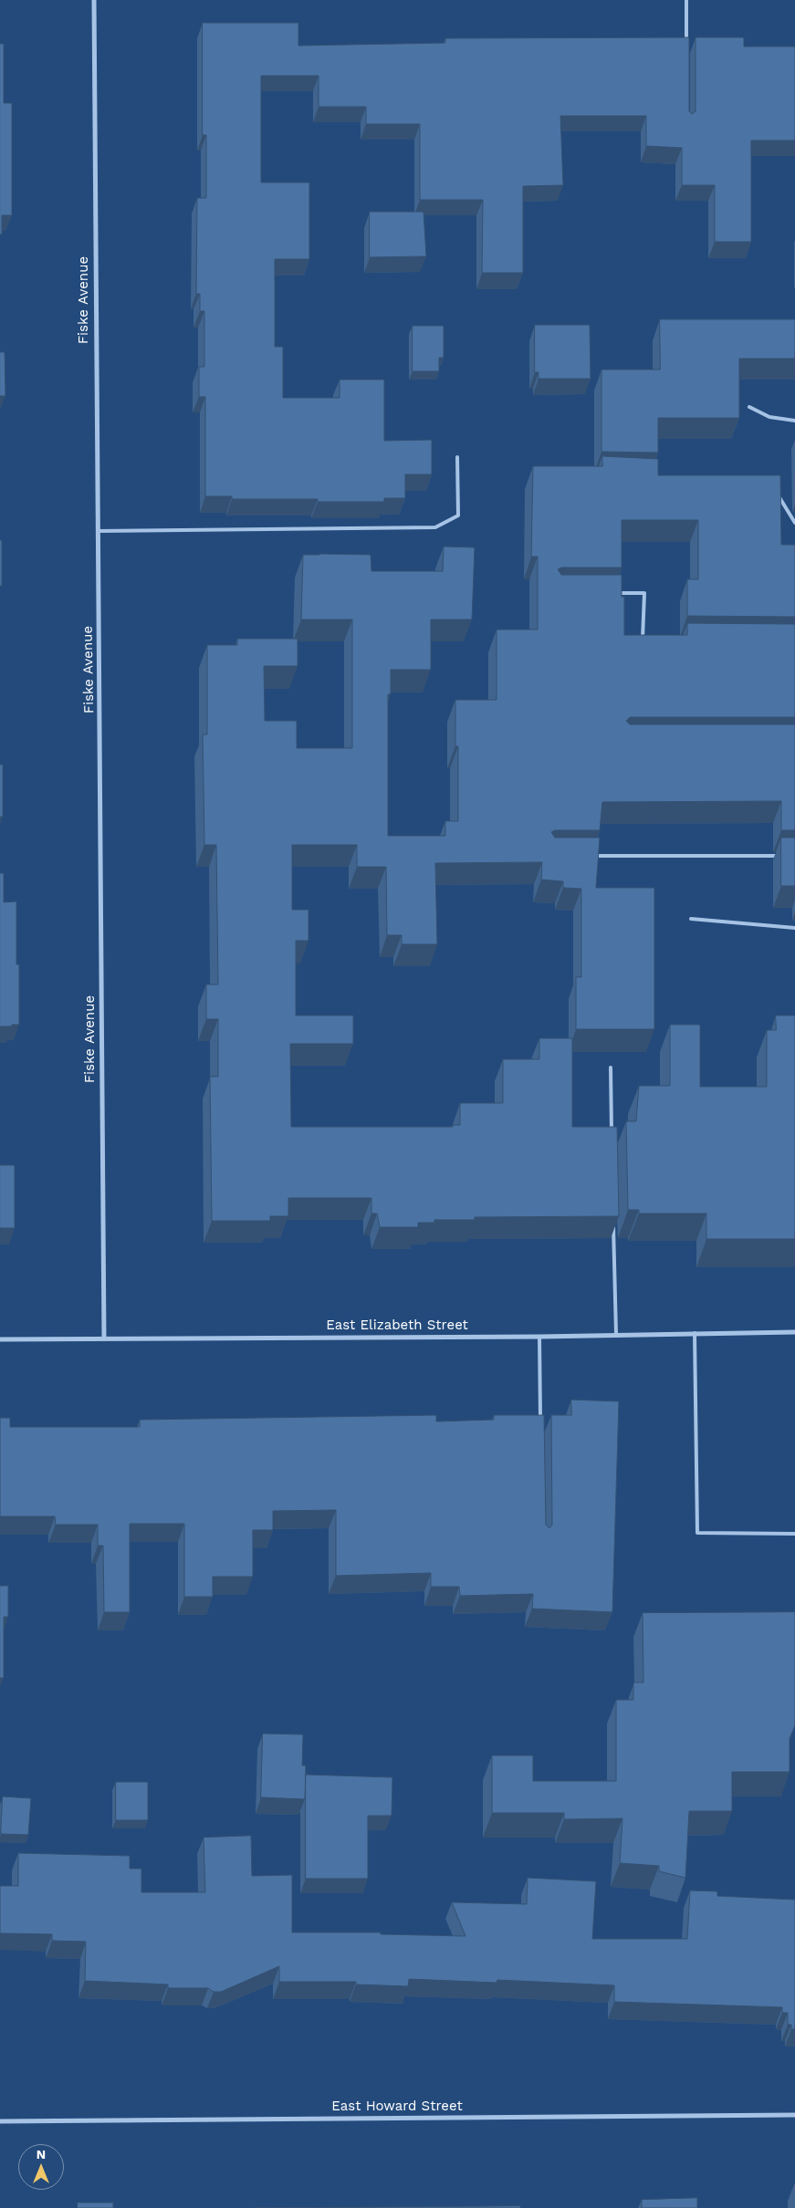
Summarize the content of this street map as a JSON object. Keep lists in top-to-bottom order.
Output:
{
  "streets": {
    "street": ["Fiske Avenue", "East Elizabeth Street", "East Howard Street"]
  },
  "crossings": [
    ["Fiske Avenue", "East Elizabeth Street"]
  ],
  "north": "top"
}
